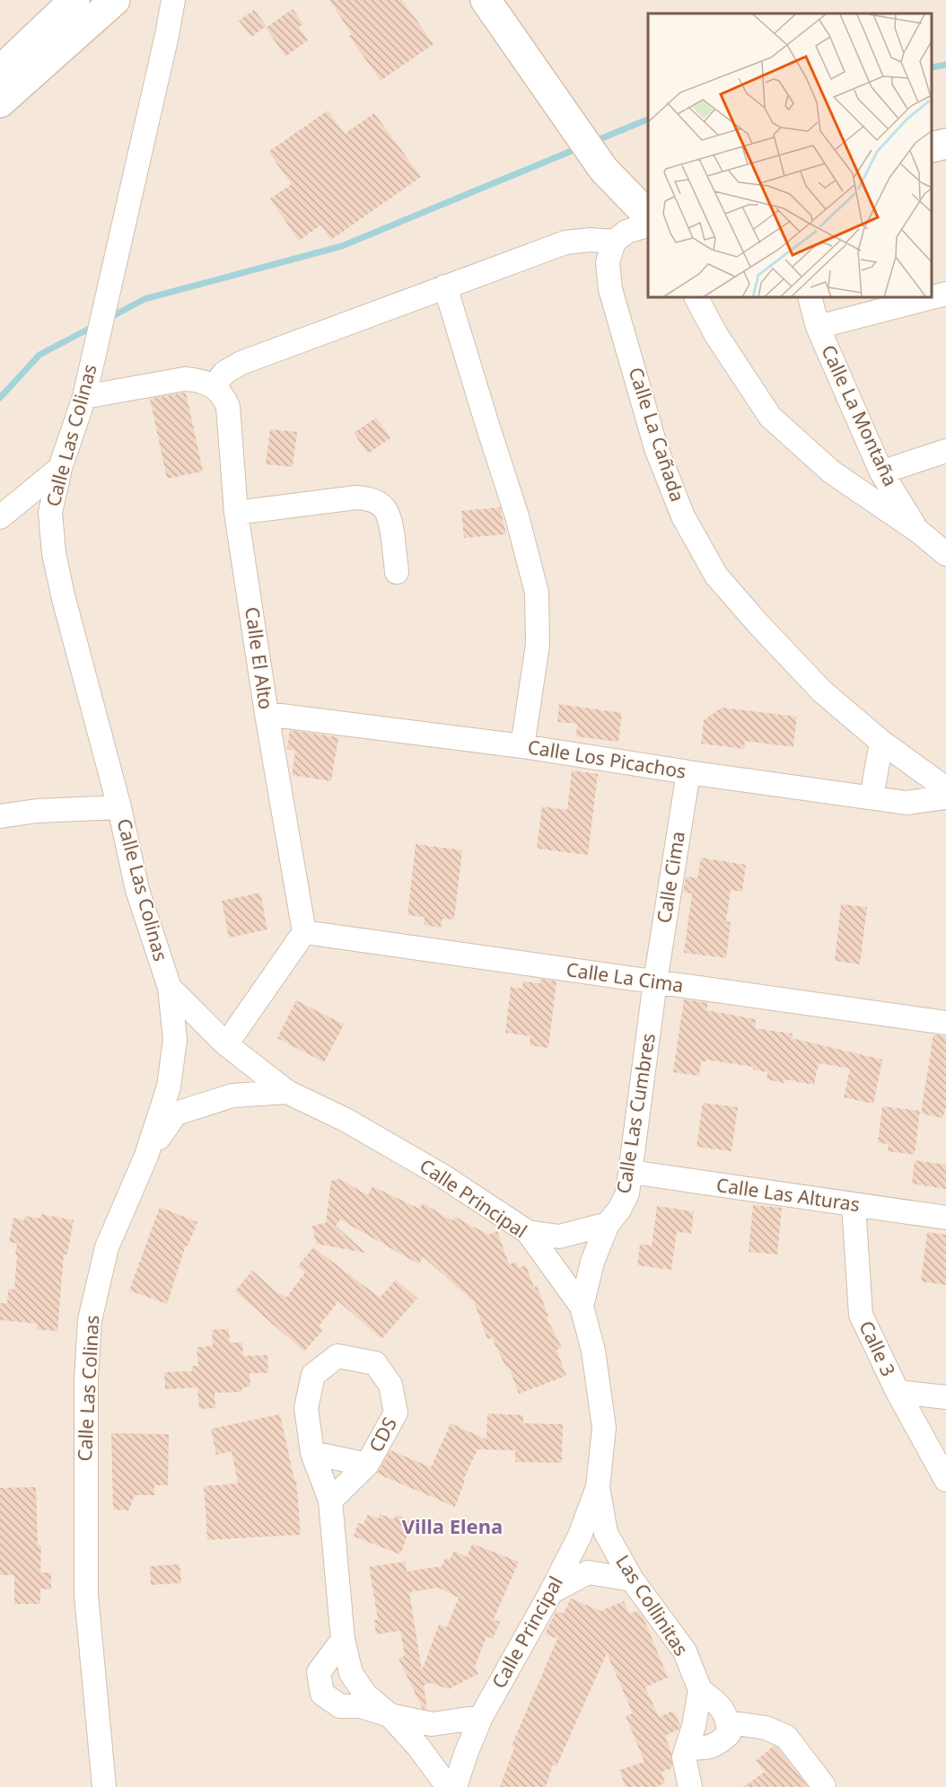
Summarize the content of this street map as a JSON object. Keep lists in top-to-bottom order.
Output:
{
  "streets": {
    "street": [
      "Calle La Montaña",
      "Calle La Cañada",
      "Calle Las Colinas",
      "Calle El Alto",
      "Calle Los Picachos",
      "Calle Cima",
      "Calle La Cima",
      "Calle Las Cumbres",
      "Calle Las Alturas",
      "Calle Principal",
      "Calle 3",
      "CDS",
      "Las Collinitas"
    ]
  },
  "crossings": [
    ["Calle Las Colinas", "Calle Principal"],
    ["Calle El Alto", "Calle Los Picachos"],
    ["Calle El Alto", "Calle La Cima"],
    ["Calle Los Picachos", "Calle Cima"],
    ["Calle Cima", "Calle La Cima"],
    ["Calle Cima", "Calle Las Cumbres"],
    ["Calle La Cima", "Calle Las Cumbres"],
    ["Calle Las Cumbres", "Calle Las Alturas"],
    ["Calle Las Cumbres", "Calle Principal"],
    ["Calle Las Alturas", "Calle 3"],
    ["Calle Principal", "CDS"],
    ["Calle Principal", "Las Collinitas"]
  ],
  "districts": ["Villa Elena"]
}
